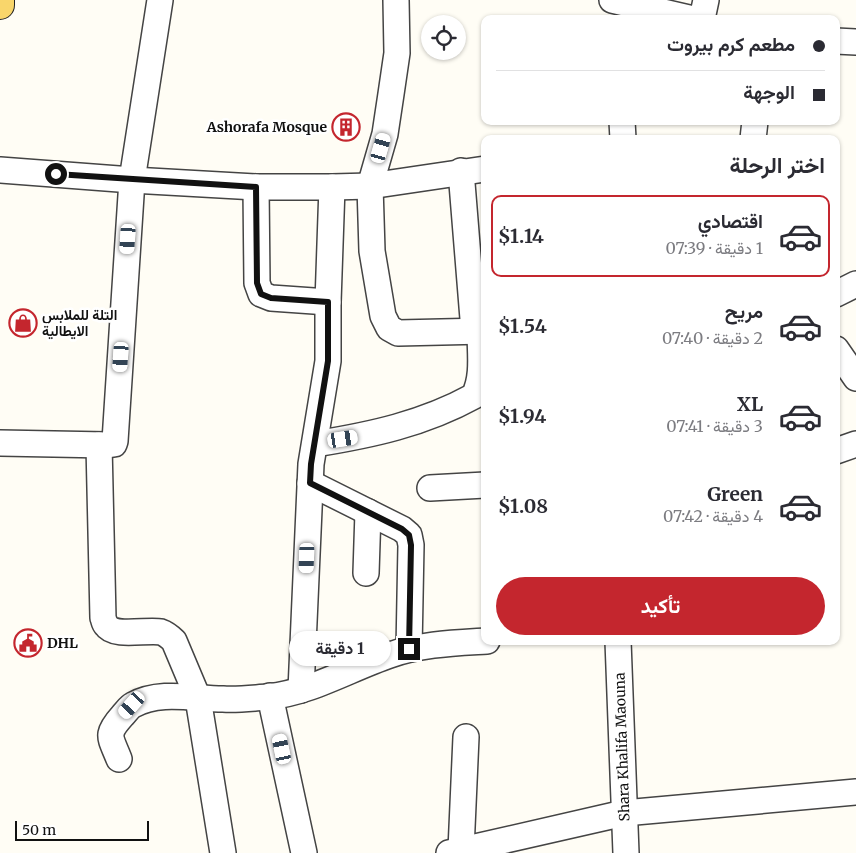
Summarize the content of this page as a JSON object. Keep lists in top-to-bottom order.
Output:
{
  "streets": {
    "street": ["Shara Khalifa Maouna"]
  },
  "places": {
    "building": ["Ashorafa Mosque"],
    "shop": ["التلة للملابس الايطالية"],
    "public building": ["DHL"]
  },
  "scale_bar": "50 m",
  "page": {
    "banner": ["مطعم كرم بيروت", "الوجهة"],
    "heading": "اختر الرحلة",
    "list": [
      {
        "name": "اقتصادي",
        "note": "1 دقيقة · 07:39",
        "value": "$1.14"
      },
      {
        "name": "مريح",
        "note": "2 دقيقة · 07:40",
        "value": "$1.54"
      },
      {
        "name": "XL",
        "note": "3 دقيقة · 07:41",
        "value": "$1.94"
      },
      {
        "name": "Green",
        "note": "4 دقيقة · 07:42",
        "value": "$1.08"
      }
    ],
    "buttons": "تأكيد",
    "bubble": "1 دقيقة",
    "scale": "50 m"
  }
}
